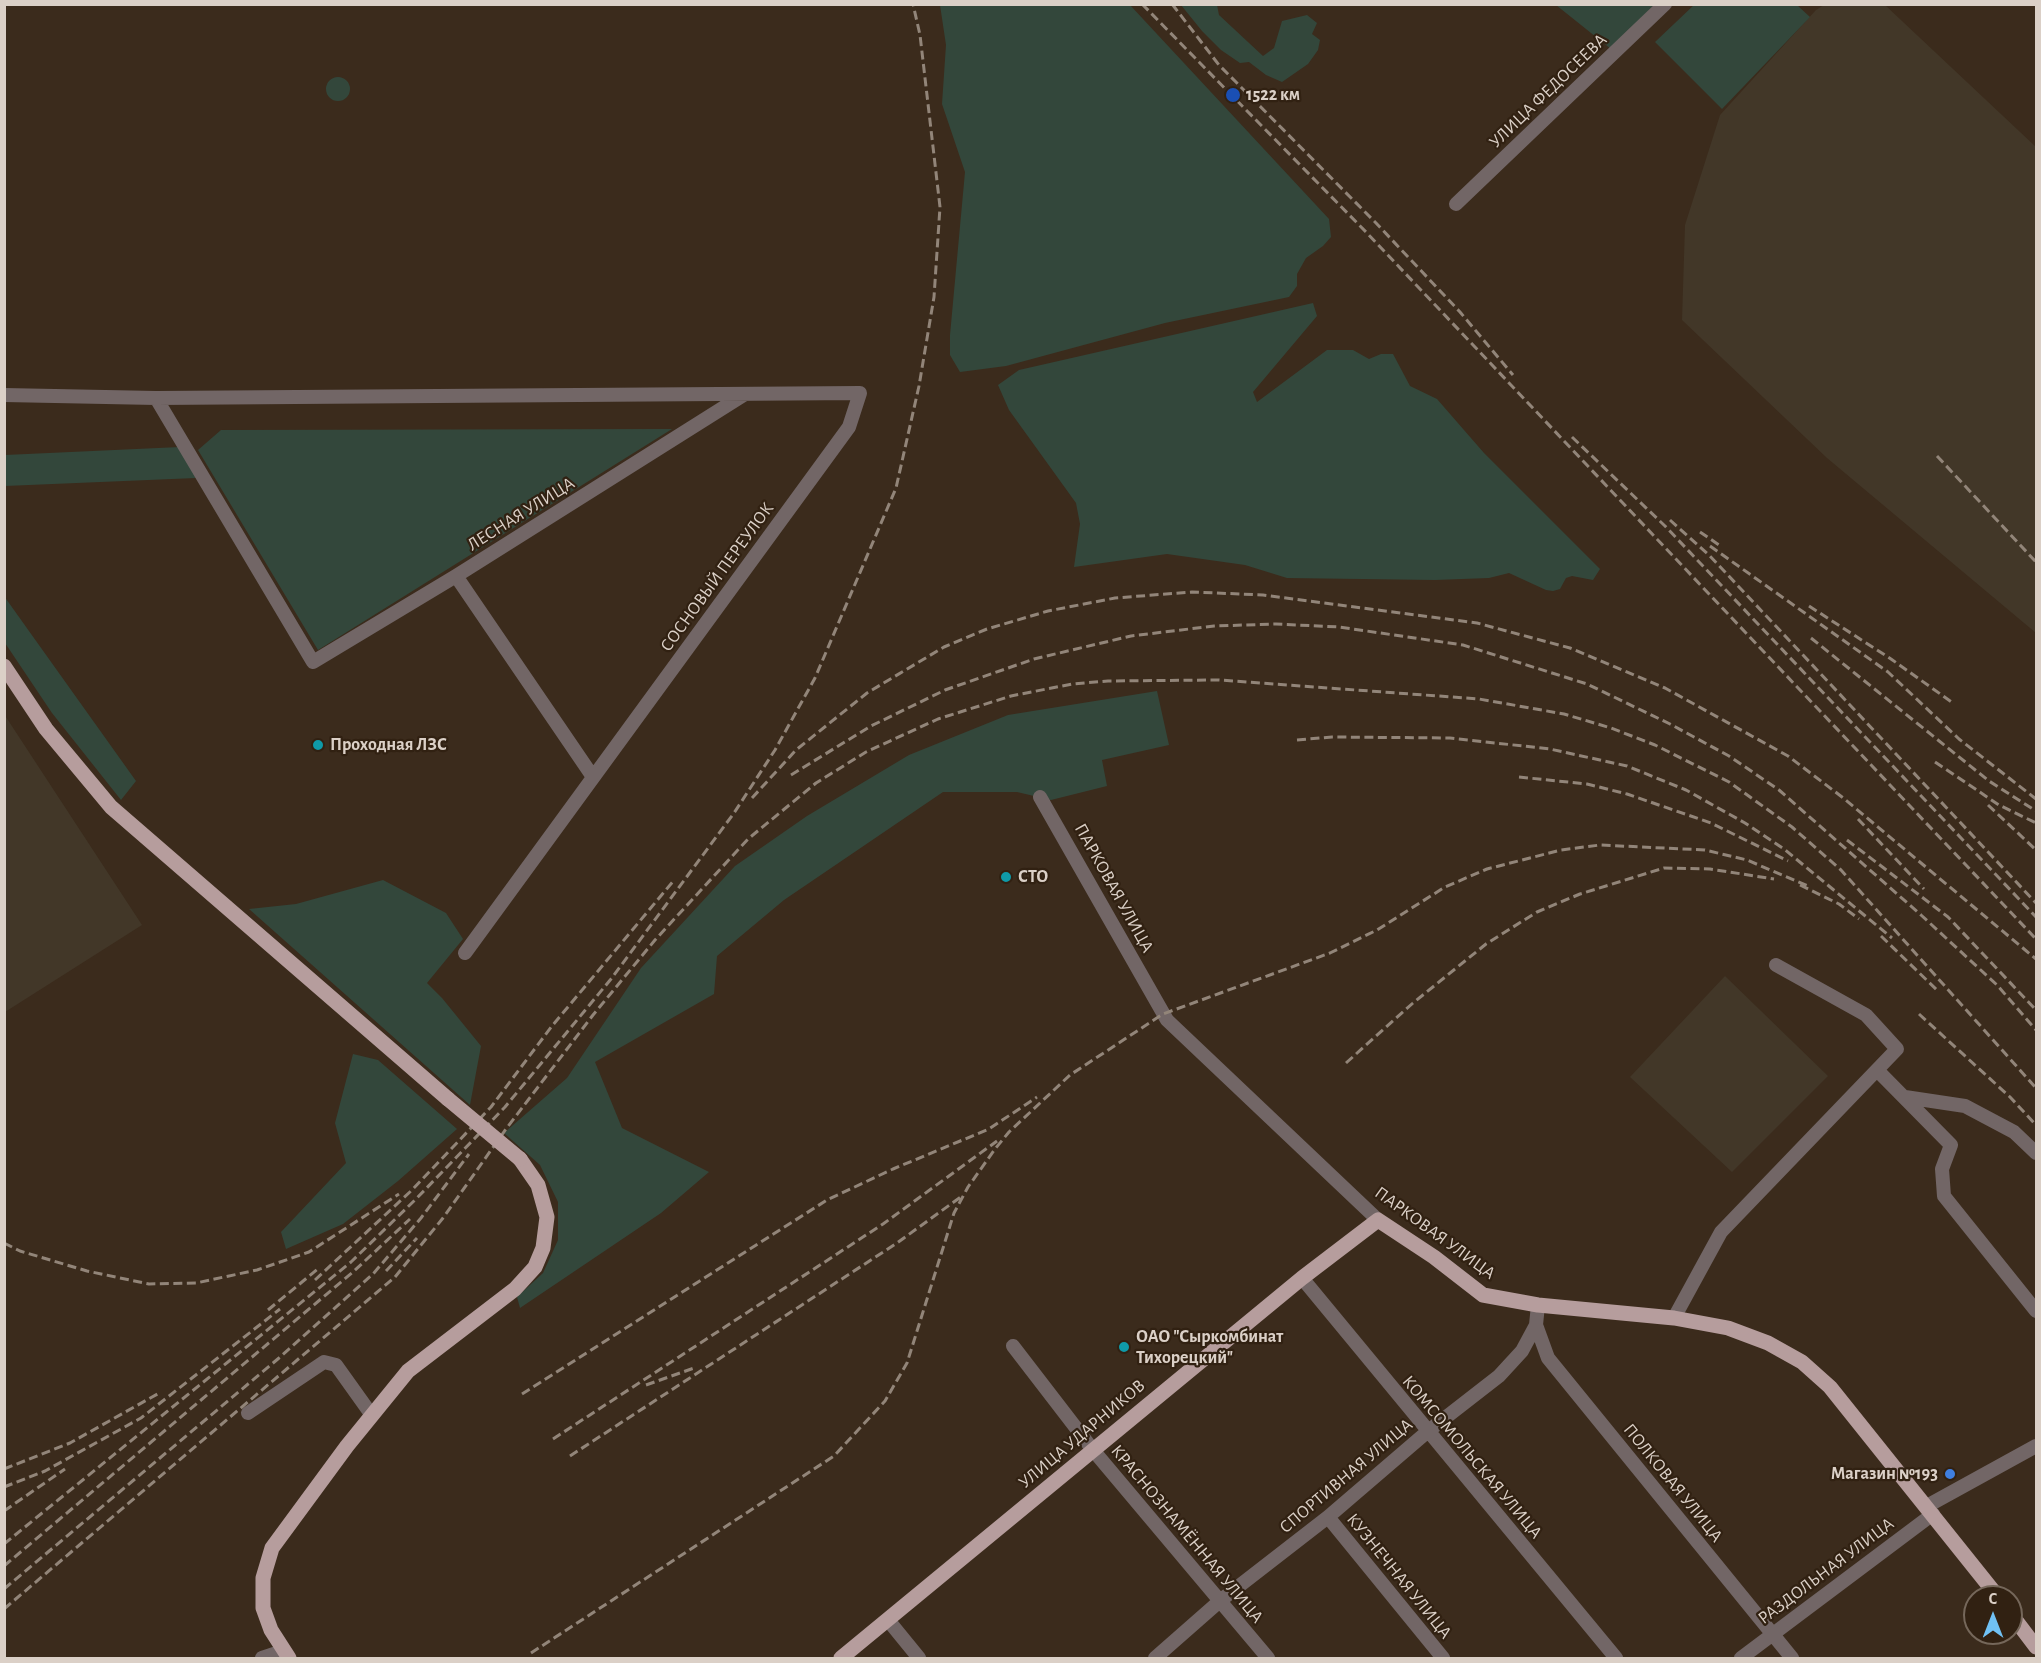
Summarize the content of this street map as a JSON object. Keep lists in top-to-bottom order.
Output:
{
  "streets": {
    "main road": ["ПАРКОВАЯ УЛИЦА", "УЛИЦА УДАРНИКОВ"],
    "street": [
      "УЛИЦА ФЕДОСЕЕВА",
      "ЛЕСНАЯ УЛИЦА",
      "СОСНОВЫЙ ПЕРЕУЛОК",
      "КОМСОМОЛЬСКАЯ УЛИЦА",
      "СПОРТИВНАЯ УЛИЦА",
      "ПОЛКОВАЯ УЛИЦА",
      "КРАСНОЗНАМЁННАЯ УЛИЦА",
      "РАЗДОЛЬНАЯ УЛИЦА",
      "КУЗНЕЧНАЯ УЛИЦА"
    ]
  },
  "crossings": [
    ["ЛЕСНАЯ УЛИЦА", "СОСНОВЫЙ ПЕРЕУЛОК"],
    ["ПАРКОВАЯ УЛИЦА", "УЛИЦА УДАРНИКОВ"],
    ["ПАРКОВАЯ УЛИЦА", "СПОРТИВНАЯ УЛИЦА"],
    ["ПАРКОВАЯ УЛИЦА", "РАЗДОЛЬНАЯ УЛИЦА"],
    ["УЛИЦА УДАРНИКОВ", "КОМСОМОЛЬСКАЯ УЛИЦА"],
    ["УЛИЦА УДАРНИКОВ", "КРАСНОЗНАМЁННАЯ УЛИЦА"],
    ["КОМСОМОЛЬСКАЯ УЛИЦА", "СПОРТИВНАЯ УЛИЦА"],
    ["СПОРТИВНАЯ УЛИЦА", "ПОЛКОВАЯ УЛИЦА"],
    ["СПОРТИВНАЯ УЛИЦА", "КРАСНОЗНАМЁННАЯ УЛИЦА"],
    ["СПОРТИВНАЯ УЛИЦА", "КУЗНЕЧНАЯ УЛИЦА"],
    ["ПОЛКОВАЯ УЛИЦА", "РАЗДОЛЬНАЯ УЛИЦА"]
  ],
  "places": [
    "1522 км",
    "Проходная ЛЗС",
    "СТО",
    "ОАО \"Сыркомбинат Тихорецкий\"",
    "Магазин №193"
  ],
  "north": "top"
}
